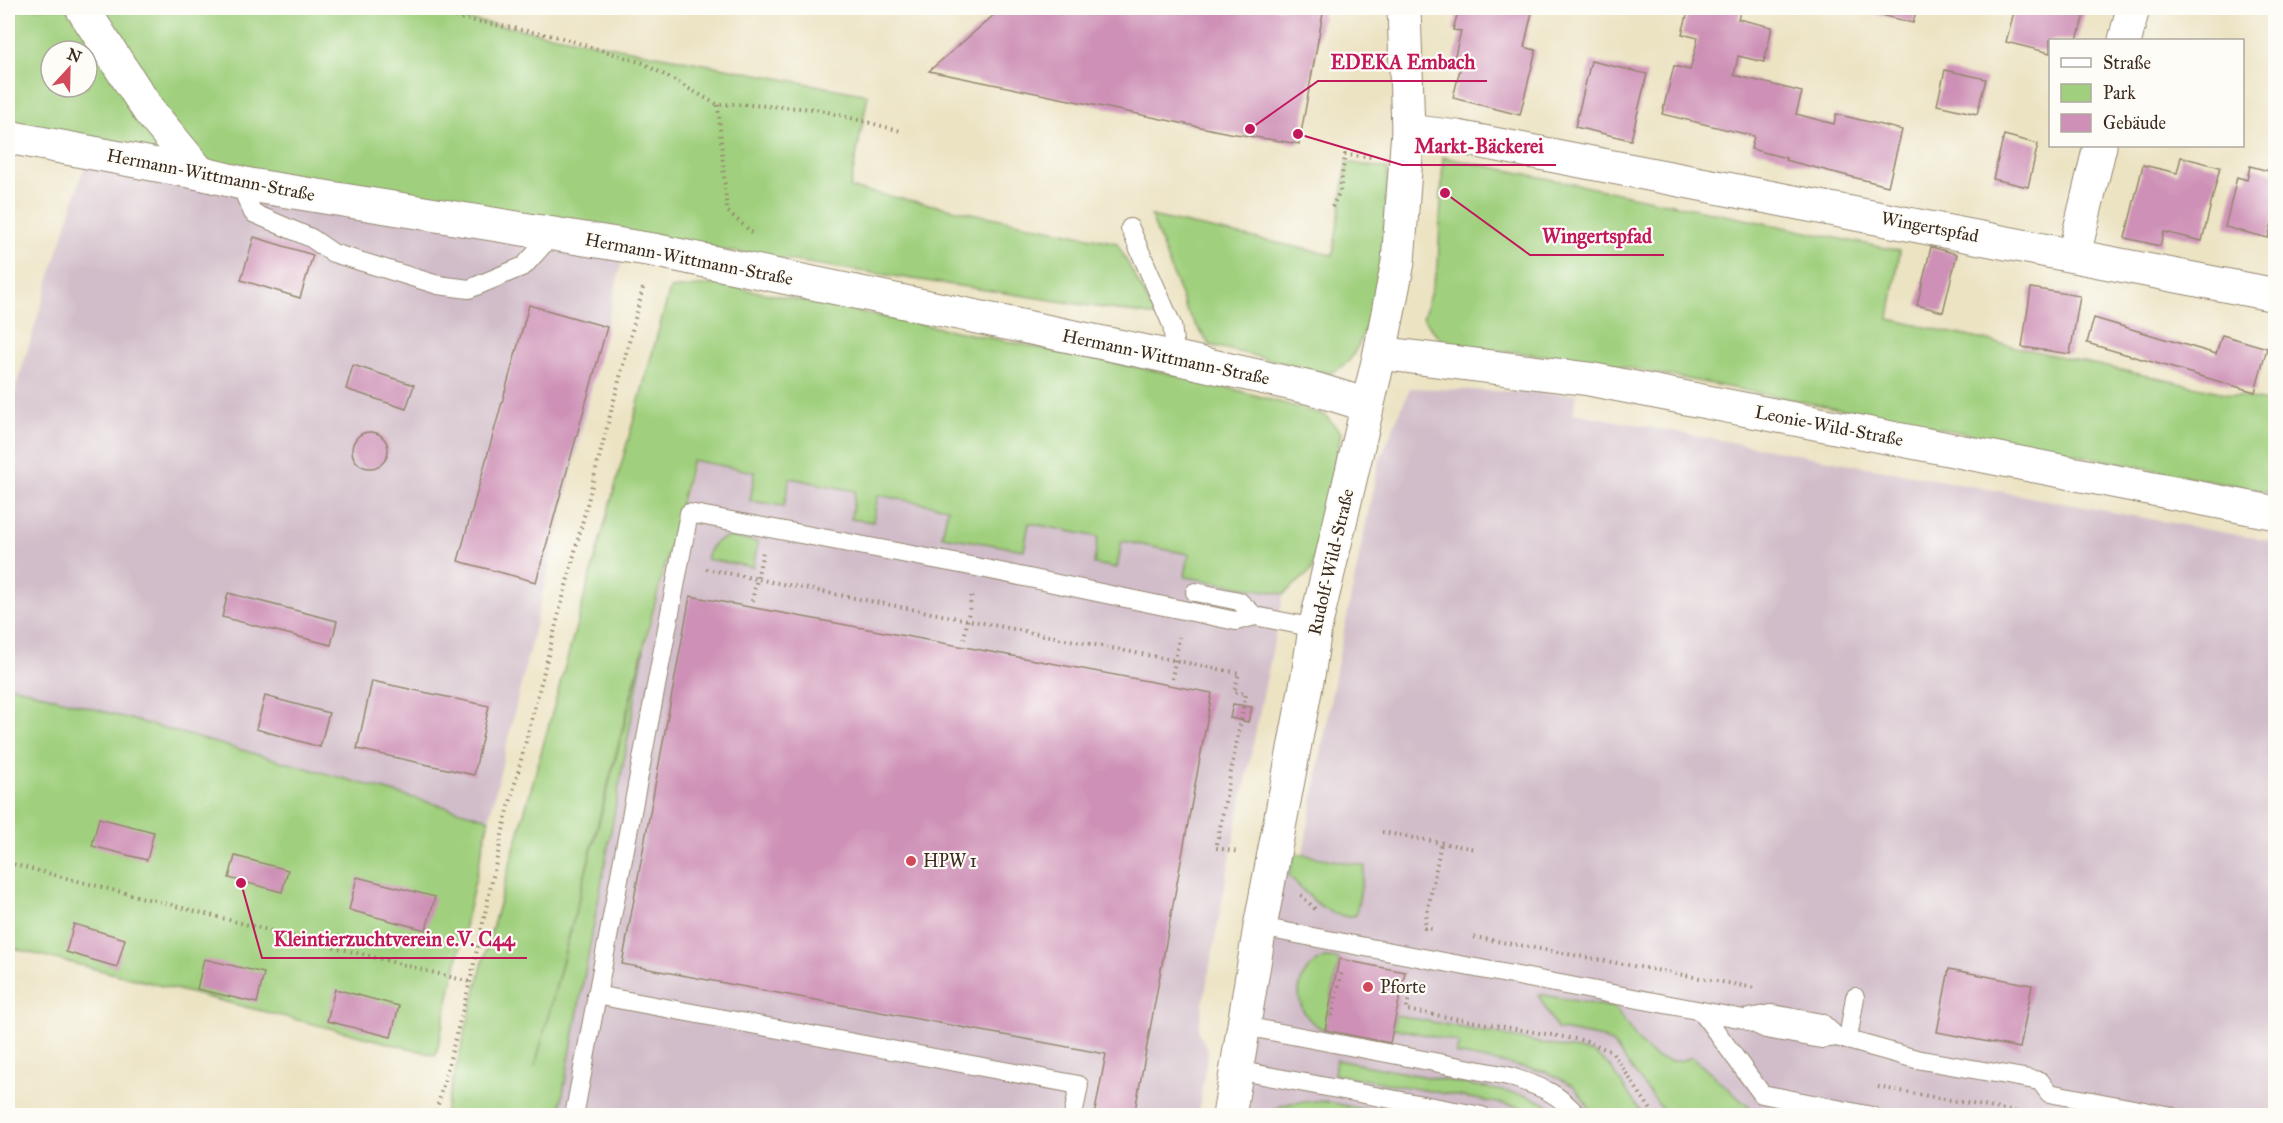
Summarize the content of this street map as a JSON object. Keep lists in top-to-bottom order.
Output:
{
  "streets": {
    "street": [
      "Hermann-Wittmann-Straße",
      "Wingertspfad",
      "Leonie-Wild-Straße",
      "Rudolf-Wild-Straße"
    ]
  },
  "crossings": [
    ["Hermann-Wittmann-Straße", "Rudolf-Wild-Straße"],
    ["Wingertspfad", "Rudolf-Wild-Straße"],
    ["Leonie-Wild-Straße", "Rudolf-Wild-Straße"]
  ],
  "places": [
    "EDEKA Embach",
    "Markt-Bäckerei",
    "Wingertspfad",
    "HPW 1",
    "Kleintierzuchtverein e.V. C44",
    "Pforte"
  ],
  "legend": ["Straße", "Park", "Gebäude"],
  "north": "top"
}
